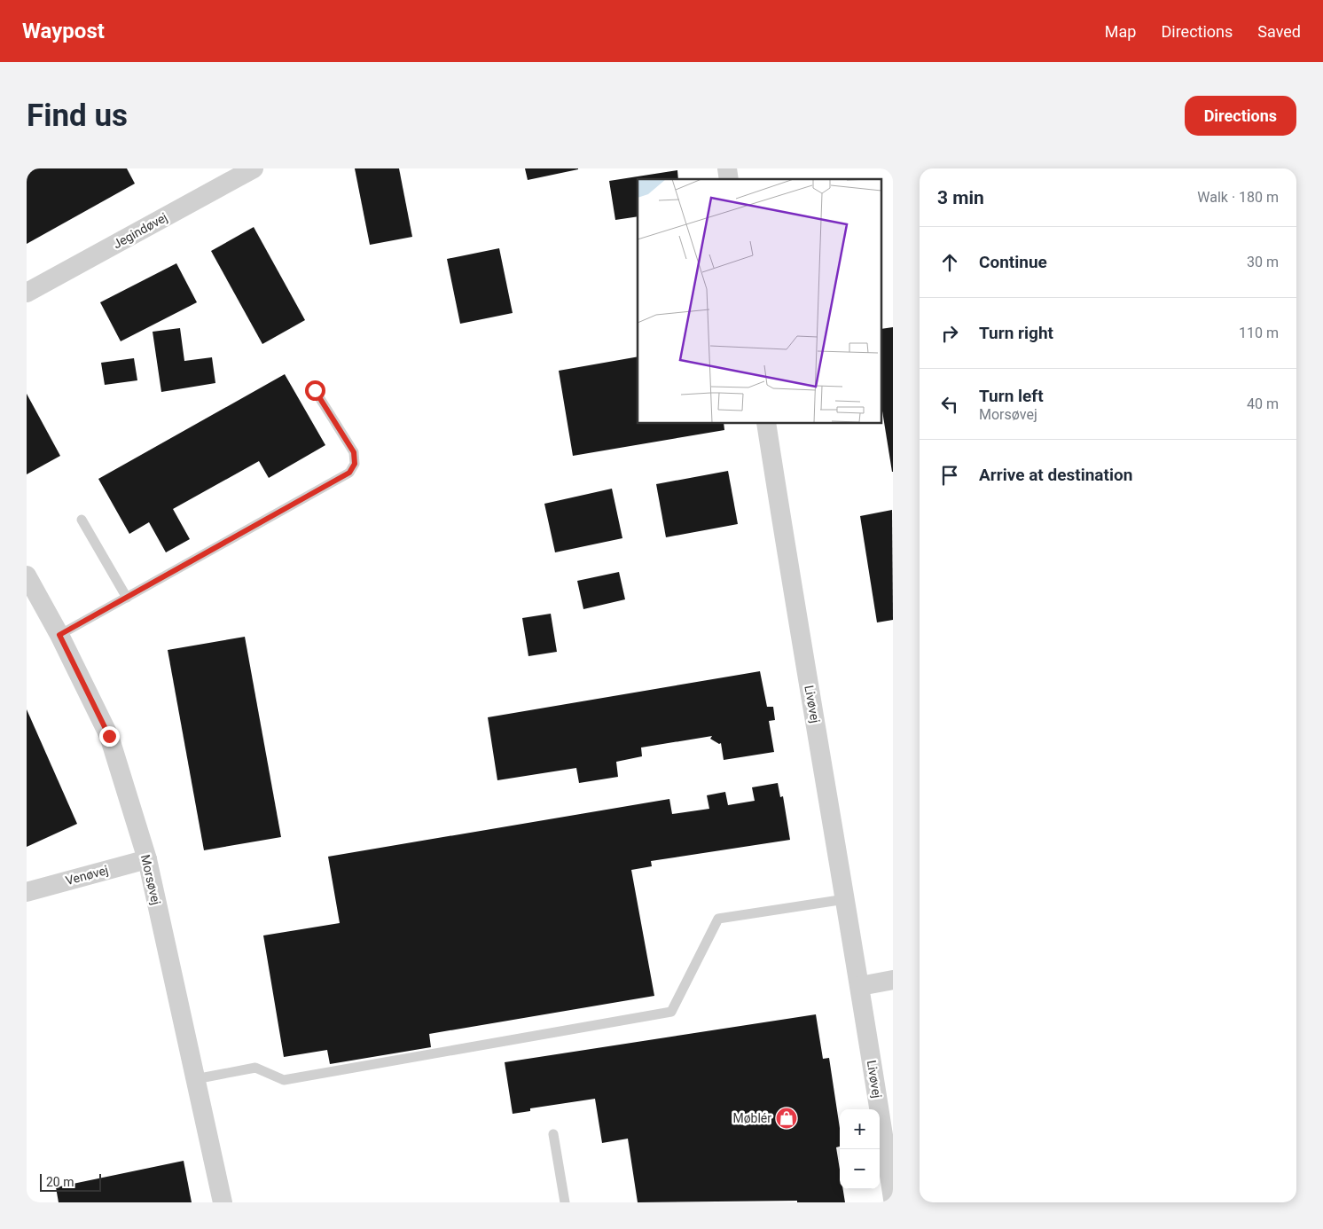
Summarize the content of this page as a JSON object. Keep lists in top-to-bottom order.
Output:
{
  "streets": {
    "street": [
      "Jegindøvej",
      "Livøvej",
      "Venøvej",
      "Morsøvej"
    ]
  },
  "crossings": [
    ["Venøvej", "Morsøvej"]
  ],
  "places": {
    "shop": ["Møblér"]
  },
  "scale_bar": "20 m",
  "page": {
    "header": "Waypost",
    "nav": ["Map", "Directions", "Saved"],
    "buttons": "Directions",
    "title": "Find us",
    "heading": ["3 min", "Walk · 180 m"],
    "list": [
      ["Continue", "30 m"],
      ["Turn right", "110 m"],
      ["Turn left", "Morsøvej", "40 m"],
      "Arrive at destination"
    ],
    "map_buttons": ["+", "−"],
    "scale": "20 m"
  }
}
